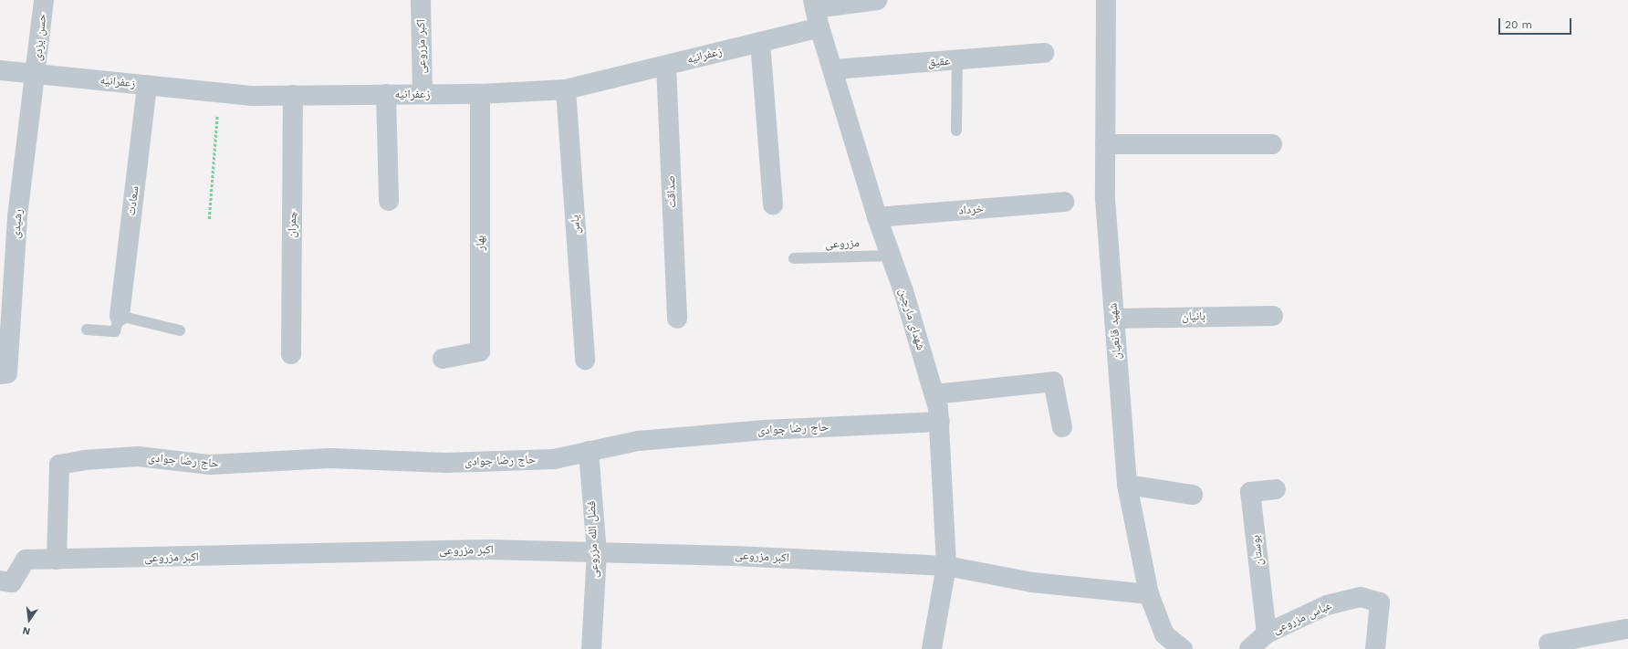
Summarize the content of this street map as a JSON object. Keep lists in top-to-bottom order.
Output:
{
  "streets": {
    "street": [
      "حسن یزدی",
      "اکبر مزروعی",
      "زعفرانیه",
      "عقیق",
      "صداقت",
      "سعادت",
      "خرداد",
      "رشیدی",
      "چمران",
      "یاس",
      "بهار",
      "بانیان",
      "شهدای مارچین",
      "شهید قانعیان",
      "حاج رضا جوادی",
      "فضل الله مزروعی",
      "بوستان",
      "عباس مزروعی"
    ],
    "lane": ["مزروعی"]
  },
  "crossings": [
    ["حسن یزدی", "زعفرانیه"],
    ["حسن یزدی", "رشیدی"],
    ["اکبر مزروعی", "زعفرانیه"],
    ["اکبر مزروعی", "شهدای مارچین"],
    ["اکبر مزروعی", "شهید قانعیان"],
    ["اکبر مزروعی", "حاج رضا جوادی"],
    ["اکبر مزروعی", "فضل الله مزروعی"],
    ["زعفرانیه", "صداقت"],
    ["زعفرانیه", "سعادت"],
    ["زعفرانیه", "رشیدی"],
    ["زعفرانیه", "چمران"],
    ["زعفرانیه", "یاس"],
    ["زعفرانیه", "بهار"],
    ["زعفرانیه", "شهدای مارچین"],
    ["عقیق", "شهدای مارچین"],
    ["خرداد", "شهدای مارچین"],
    ["مزروعی", "شهدای مارچین"],
    ["بانیان", "شهید قانعیان"],
    ["شهدای مارچین", "حاج رضا جوادی"],
    ["حاج رضا جوادی", "فضل الله مزروعی"],
    ["بوستان", "عباس مزروعی"]
  ],
  "scale_bar": "20 m",
  "north": "bottom"
}
